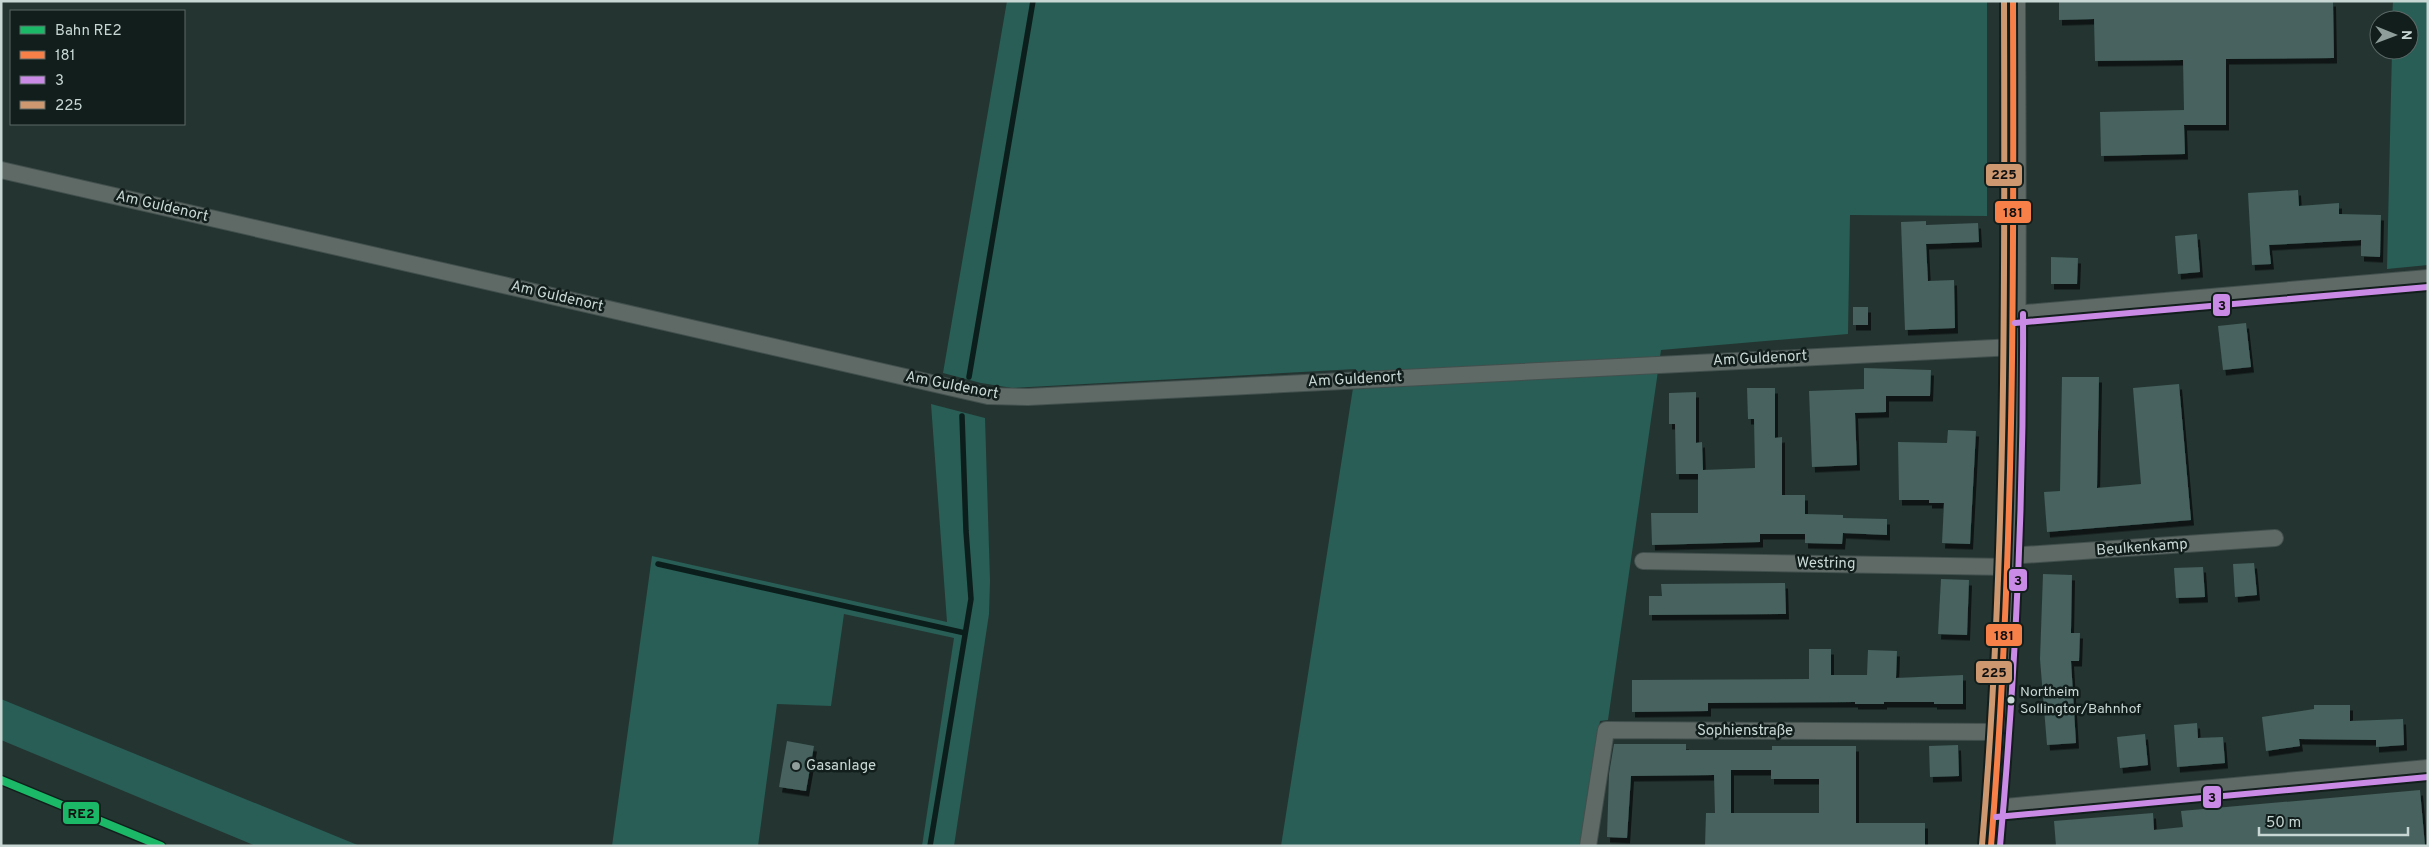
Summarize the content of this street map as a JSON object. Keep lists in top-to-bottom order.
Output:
{
  "streets": {
    "street": [
      "Am Guldenort",
      "Beulkenkamp",
      "Westring",
      "Sophienstraße"
    ]
  },
  "crossings": [
    ["Beulkenkamp", "Westring"]
  ],
  "places": ["Northeim Sollingtor/Bahnhof", "Gasanlage"],
  "lines": [
    "transit line 181",
    "transit line 225",
    "transit line 3",
    "rail line RE2"
  ],
  "legend": [
    "Bahn RE2",
    "181",
    "3",
    "225"
  ],
  "scale_bar": "50 m",
  "north": "right"
}
